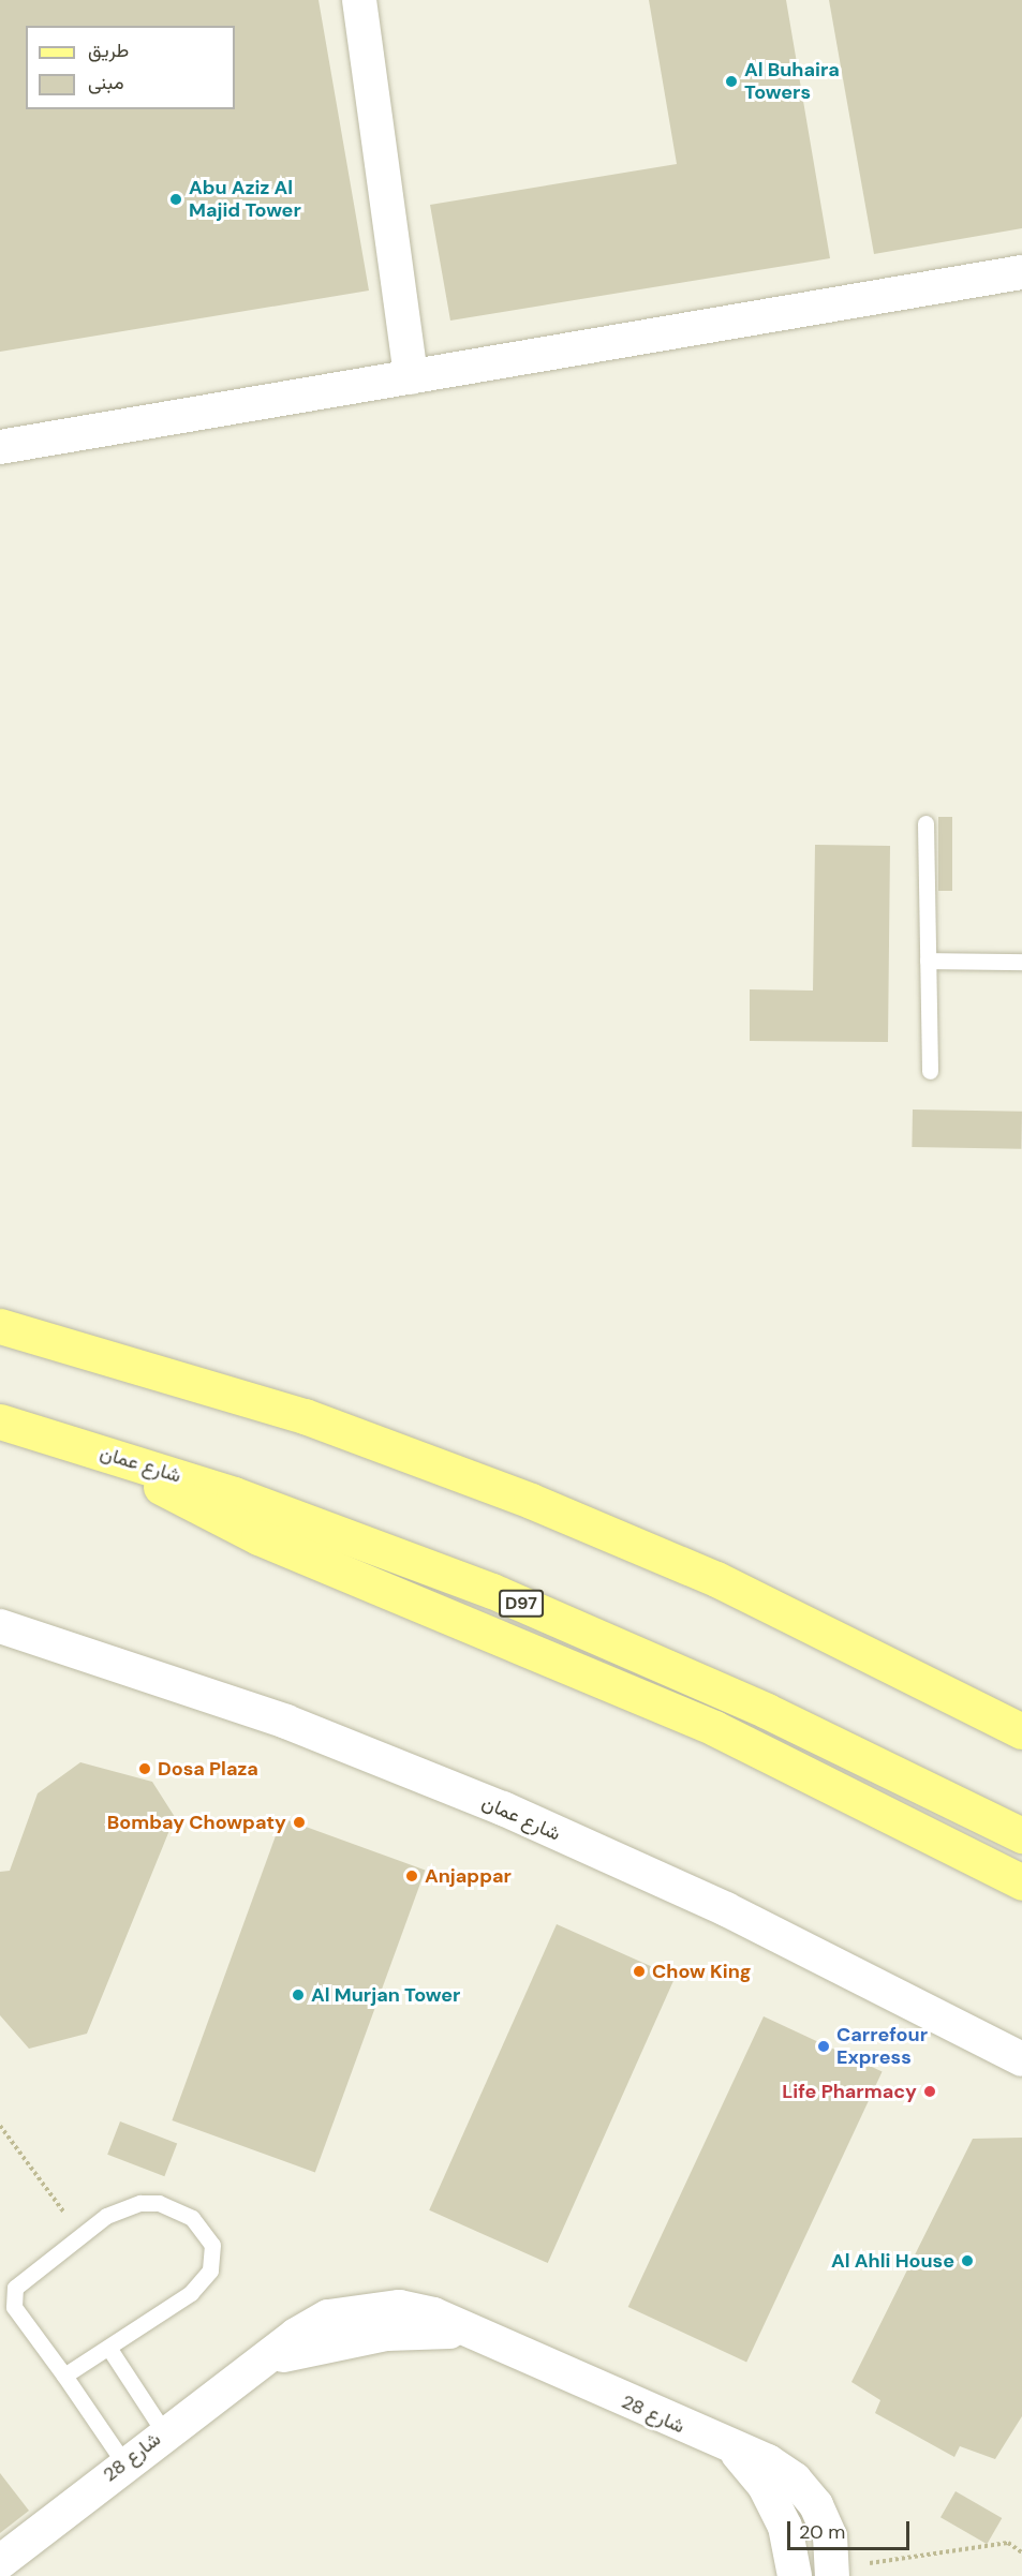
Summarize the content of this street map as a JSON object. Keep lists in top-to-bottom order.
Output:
{
  "streets": {
    "main road": ["شارع عمان", "D97"],
    "street": ["شارع 28"]
  },
  "places": [
    "Al Buhaira Towers",
    "Abu Aziz Al Majid Tower",
    "Dosa Plaza",
    "Bombay Chowpaty",
    "Anjappar",
    "Chow King",
    "Al Murjan Tower",
    "Carrefour Express",
    "Life Pharmacy",
    "Al Ahli House"
  ],
  "legend": ["طريق", "مبنى"],
  "scale_bar": "20 m"
}
